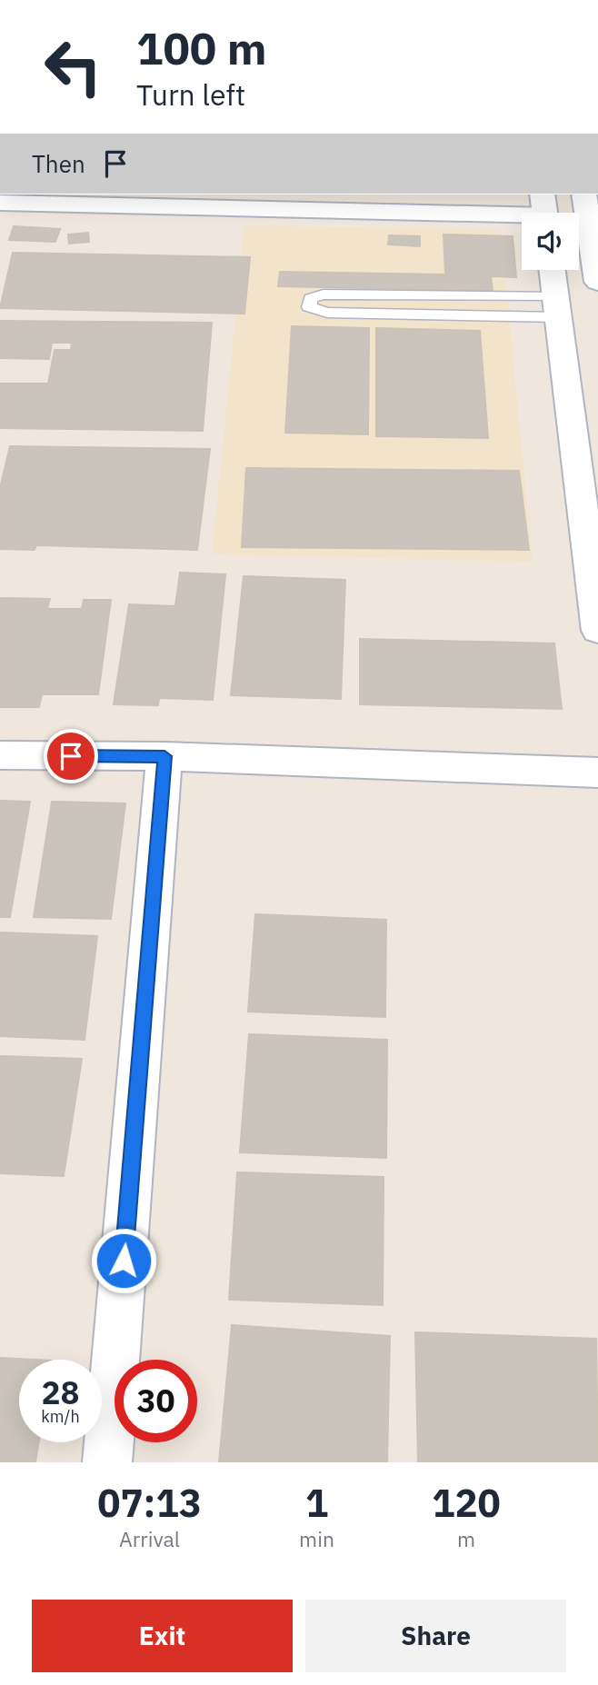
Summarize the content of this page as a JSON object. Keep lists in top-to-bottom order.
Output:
{
  "page": {
    "turn": ["100 m", "Turn left"],
    "then": "Then",
    "speed": "28 km/h",
    "limit": "30",
    "eta": [
      "07:13",
      "Arrival",
      "1",
      "min",
      "120",
      "m"
    ],
    "buttons": ["Exit", "Share"]
  }
}
